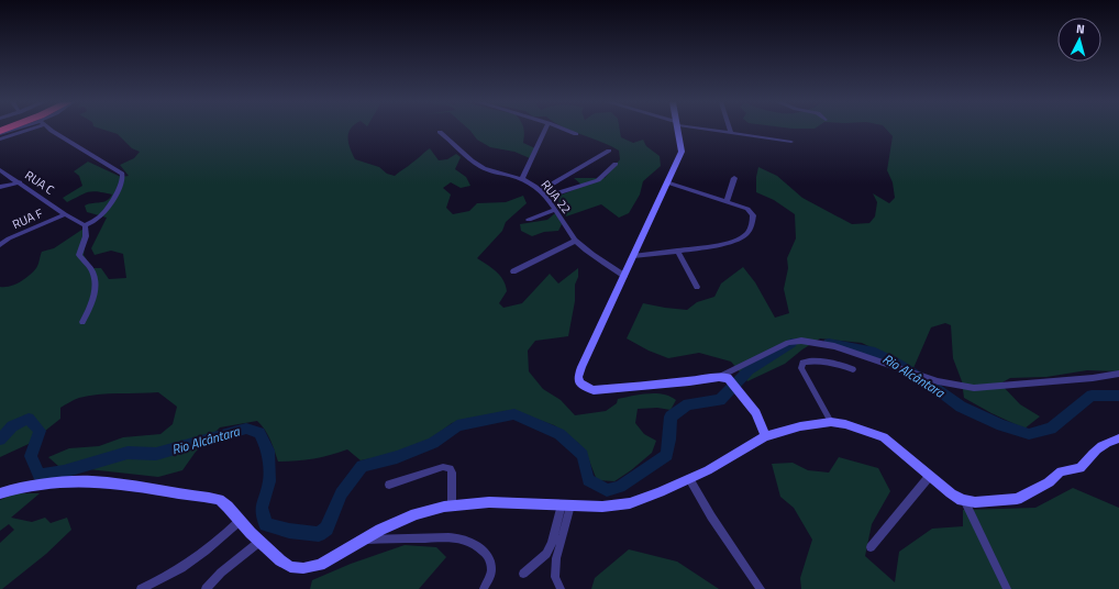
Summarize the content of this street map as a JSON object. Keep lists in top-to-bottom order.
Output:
{
  "streets": {
    "street": ["RUA C", "RUA 22", "RUA F"]
  },
  "crossings": [
    ["RUA C", "RUA F"]
  ],
  "water": ["Rio Alcântara"],
  "north": "top"
}
